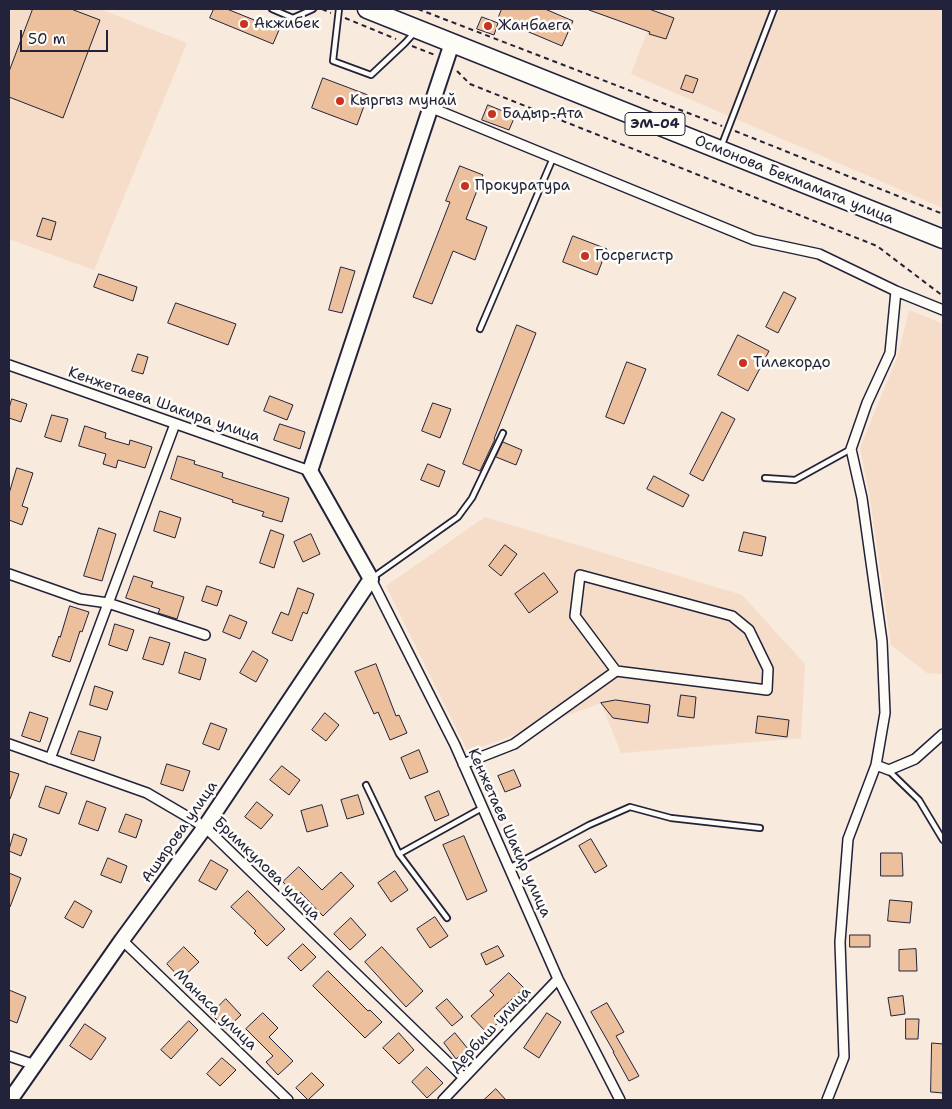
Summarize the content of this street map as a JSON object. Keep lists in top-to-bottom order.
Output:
{
  "streets": {
    "highway": ["ЭМ-04", "Осмонова Бекмамата улица"],
    "street": [
      "Кенжетаева Шакира улица",
      "Ашырова улица",
      "Кенжетаев Шакир улица",
      "Бримкулова улица",
      "Манаса улица",
      "Дербиш улица"
    ]
  },
  "crossings": [
    ["Ашырова улица", "Кенжетаев Шакир улица"],
    ["Ашырова улица", "Бримкулова улица"],
    ["Ашырова улица", "Манаса улица"],
    ["Кенжетаев Шакир улица", "Дербиш улица"],
    ["Бримкулова улица", "Дербиш улица"]
  ],
  "places": [
    "Акжибек",
    "Жанбаега",
    "Кыргыз мунай",
    "Бадыр-Ата",
    "Прокуратура",
    "Госрегистр",
    "Тилекордо"
  ],
  "scale_bar": "50 m"
}
